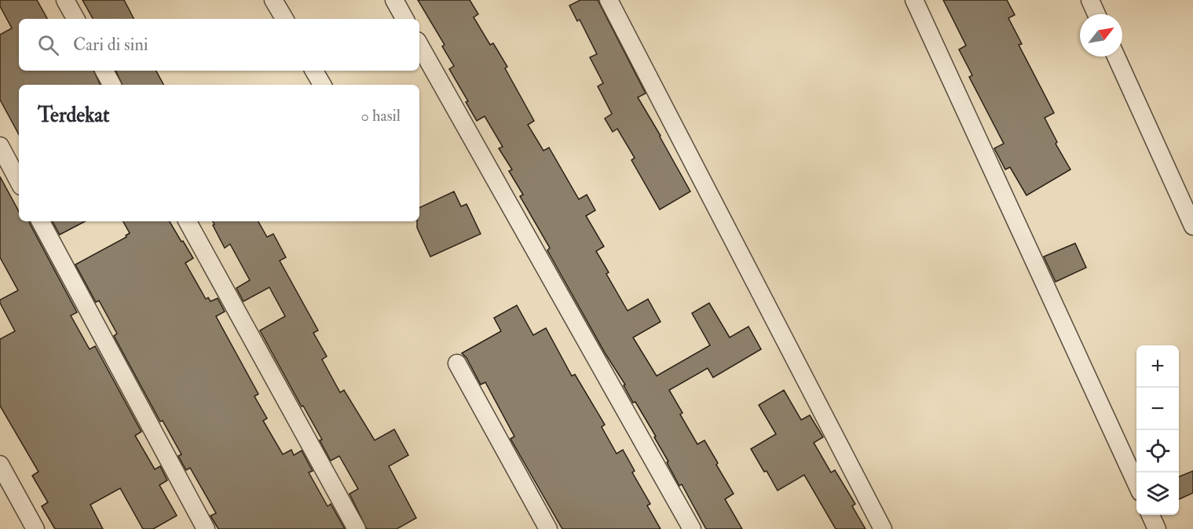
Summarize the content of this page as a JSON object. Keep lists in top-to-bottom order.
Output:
{
  "north": "top right",
  "page": {
    "search": "Cari di sini",
    "heading": ["Terdekat", "0 hasil"],
    "map_buttons": ["+", "−"]
  }
}
